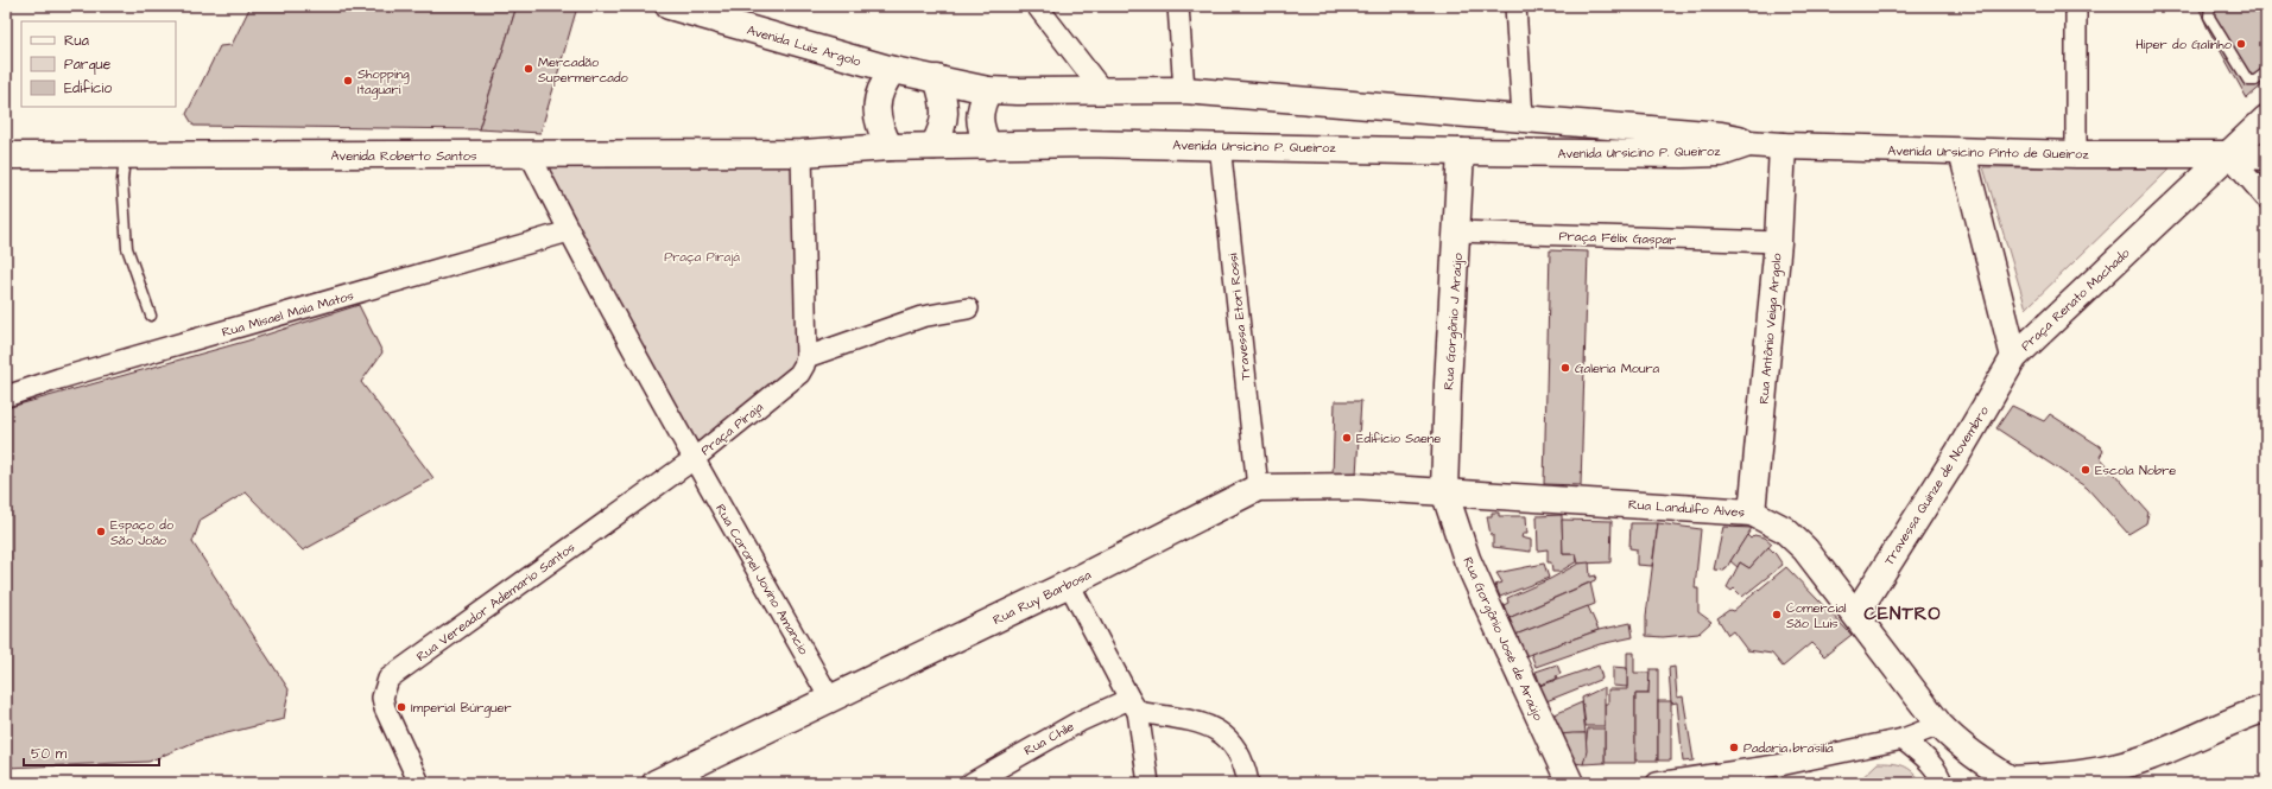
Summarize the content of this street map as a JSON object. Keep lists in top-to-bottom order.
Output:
{
  "streets": {
    "street": [
      "Avenida Luiz Argolo",
      "Avenida Ursicino P. Queiroz",
      "Avenida Ursicino Pinto de Queiroz",
      "Avenida Roberto Santos",
      "Praça Félix Gaspar",
      "Praça Renato Machado",
      "Rua Misael Maia Matos",
      "Travessa Etori Rossi",
      "Rua Gorgônio J Araújo",
      "Rua Antônio Veiga Argolo",
      "Praça Piraja",
      "Travessa Quinze de Novembro",
      "Rua Landulfo Alves",
      "Rua Coronel Jovino Amancio",
      "Rua Ruy Barbosa",
      "Rua Vereador Ademario Santos",
      "Rua Gorgônio José de Araújo",
      "Rua Chile"
    ]
  },
  "crossings": [
    ["Avenida Luiz Argolo", "Avenida Ursicino P. Queiroz"],
    ["Avenida Ursicino P. Queiroz", "Avenida Ursicino Pinto de Queiroz"],
    ["Avenida Ursicino P. Queiroz", "Avenida Roberto Santos"],
    ["Avenida Ursicino P. Queiroz", "Travessa Etori Rossi"],
    ["Avenida Ursicino P. Queiroz", "Rua Gorgônio J Araújo"],
    ["Avenida Ursicino Pinto de Queiroz", "Praça Renato Machado"],
    ["Avenida Ursicino Pinto de Queiroz", "Rua Antônio Veiga Argolo"],
    ["Avenida Roberto Santos", "Praça Piraja"],
    ["Praça Félix Gaspar", "Rua Gorgônio J Araújo"],
    ["Praça Félix Gaspar", "Rua Antônio Veiga Argolo"],
    ["Praça Renato Machado", "Travessa Quinze de Novembro"],
    ["Rua Misael Maia Matos", "Praça Piraja"],
    ["Travessa Etori Rossi", "Rua Ruy Barbosa"],
    ["Rua Gorgônio J Araújo", "Rua Landulfo Alves"],
    ["Rua Gorgônio J Araújo", "Rua Ruy Barbosa"],
    ["Rua Gorgônio J Araújo", "Rua Gorgônio José de Araújo"],
    ["Rua Antônio Veiga Argolo", "Rua Landulfo Alves"],
    ["Praça Piraja", "Rua Coronel Jovino Amancio"],
    ["Praça Piraja", "Rua Vereador Ademario Santos"],
    ["Travessa Quinze de Novembro", "Rua Landulfo Alves"],
    ["Rua Landulfo Alves", "Rua Ruy Barbosa"],
    ["Rua Landulfo Alves", "Rua Gorgônio José de Araújo"],
    ["Rua Coronel Jovino Amancio", "Rua Ruy Barbosa"],
    ["Rua Coronel Jovino Amancio", "Rua Vereador Ademario Santos"],
    ["Rua Ruy Barbosa", "Rua Gorgônio José de Araújo"]
  ],
  "districts": ["CENTRO"],
  "parks": ["Praça Pirajá"],
  "places": [
    "Hiper do Galinho",
    "Mercadão Supermercado",
    "Shopping Itaguari",
    "Galeria Moura",
    "Edifício Saene",
    "Escola Nobre",
    "Espaço do São João",
    "Comercial São Luis",
    "Imperial Búrguer",
    "Padaria brasilia"
  ],
  "legend": ["Rua", "Parque", "Edifício"],
  "scale_bar": "50 m"
}
